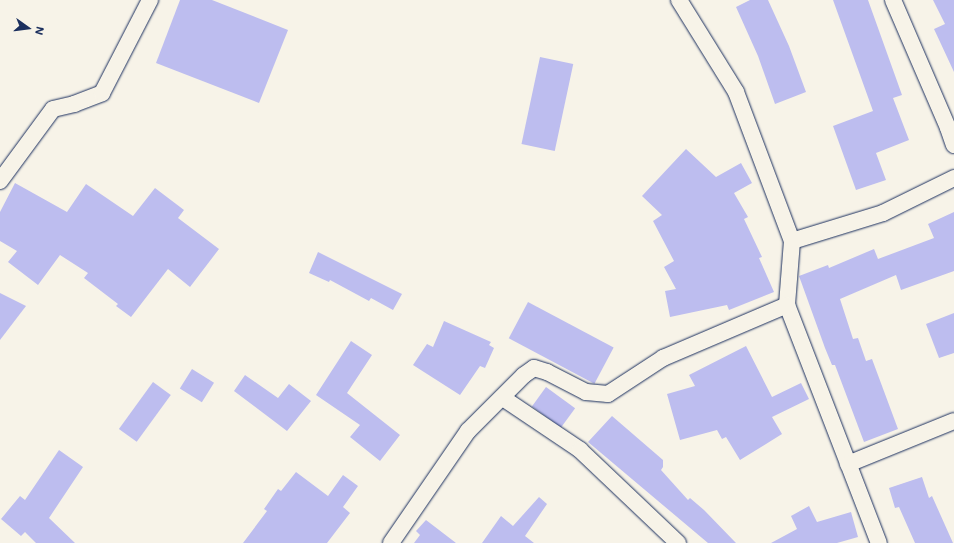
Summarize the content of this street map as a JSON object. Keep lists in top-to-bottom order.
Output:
{
  "north": "right"
}
